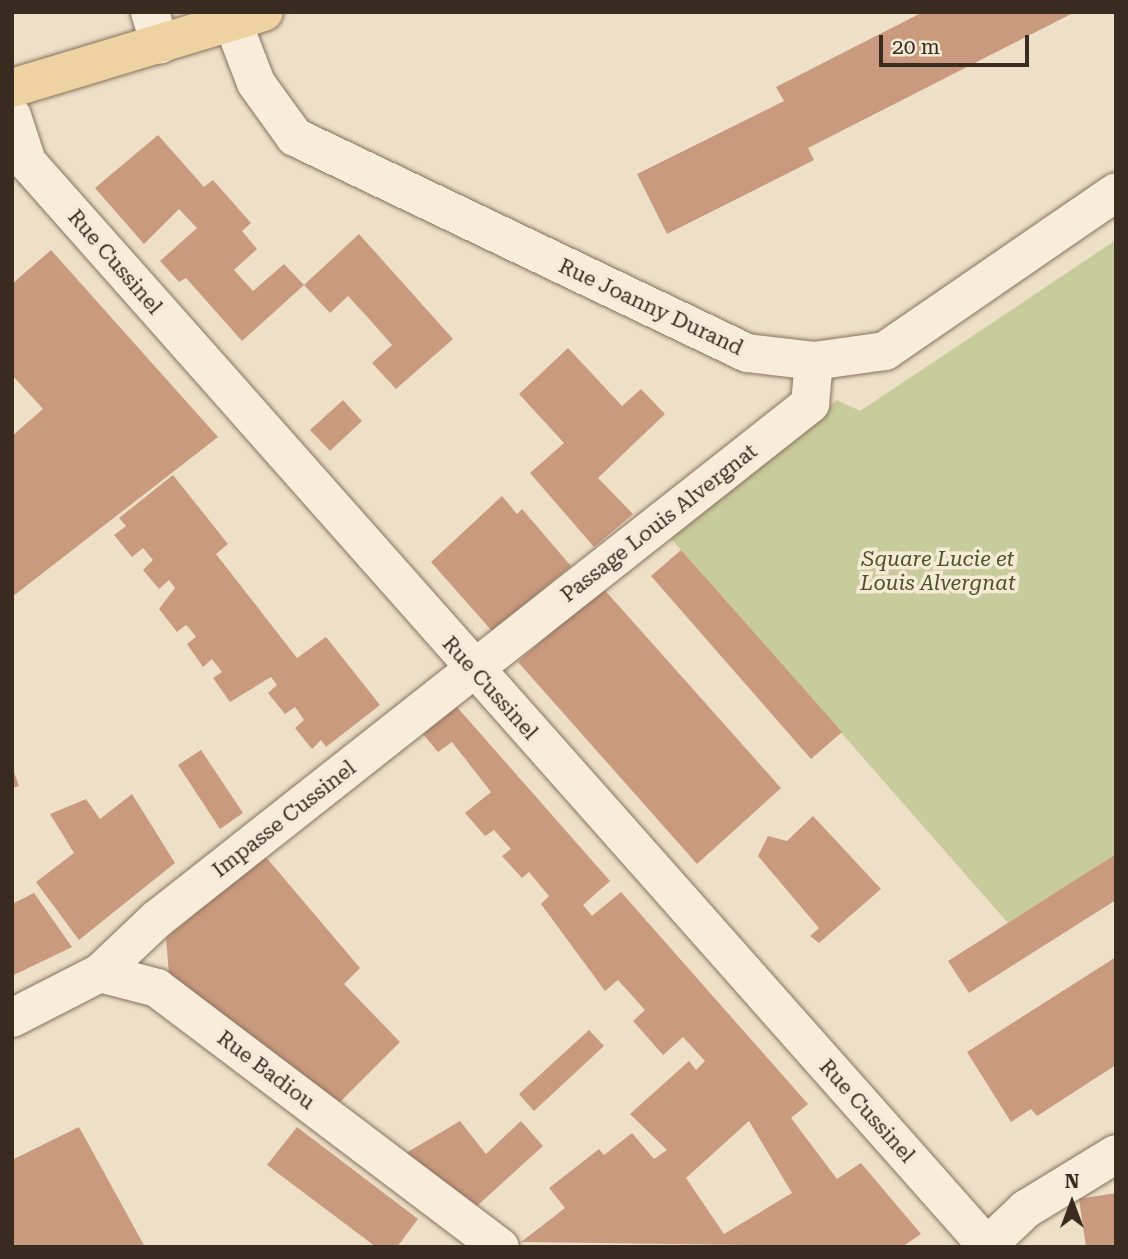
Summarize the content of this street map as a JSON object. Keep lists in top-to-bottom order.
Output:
{
  "streets": {
    "street": [
      "Rue Cussinel",
      "Rue Joanny Durand",
      "Passage Louis Alvergnat",
      "Impasse Cussinel",
      "Rue Badiou"
    ]
  },
  "crossings": [
    ["Rue Cussinel", "Passage Louis Alvergnat"],
    ["Rue Cussinel", "Impasse Cussinel"],
    ["Rue Joanny Durand", "Passage Louis Alvergnat"],
    ["Passage Louis Alvergnat", "Impasse Cussinel"],
    ["Impasse Cussinel", "Rue Badiou"]
  ],
  "parks": ["Square Lucie et Louis Alvergnat"],
  "scale_bar": "20 m",
  "north": "top"
}
